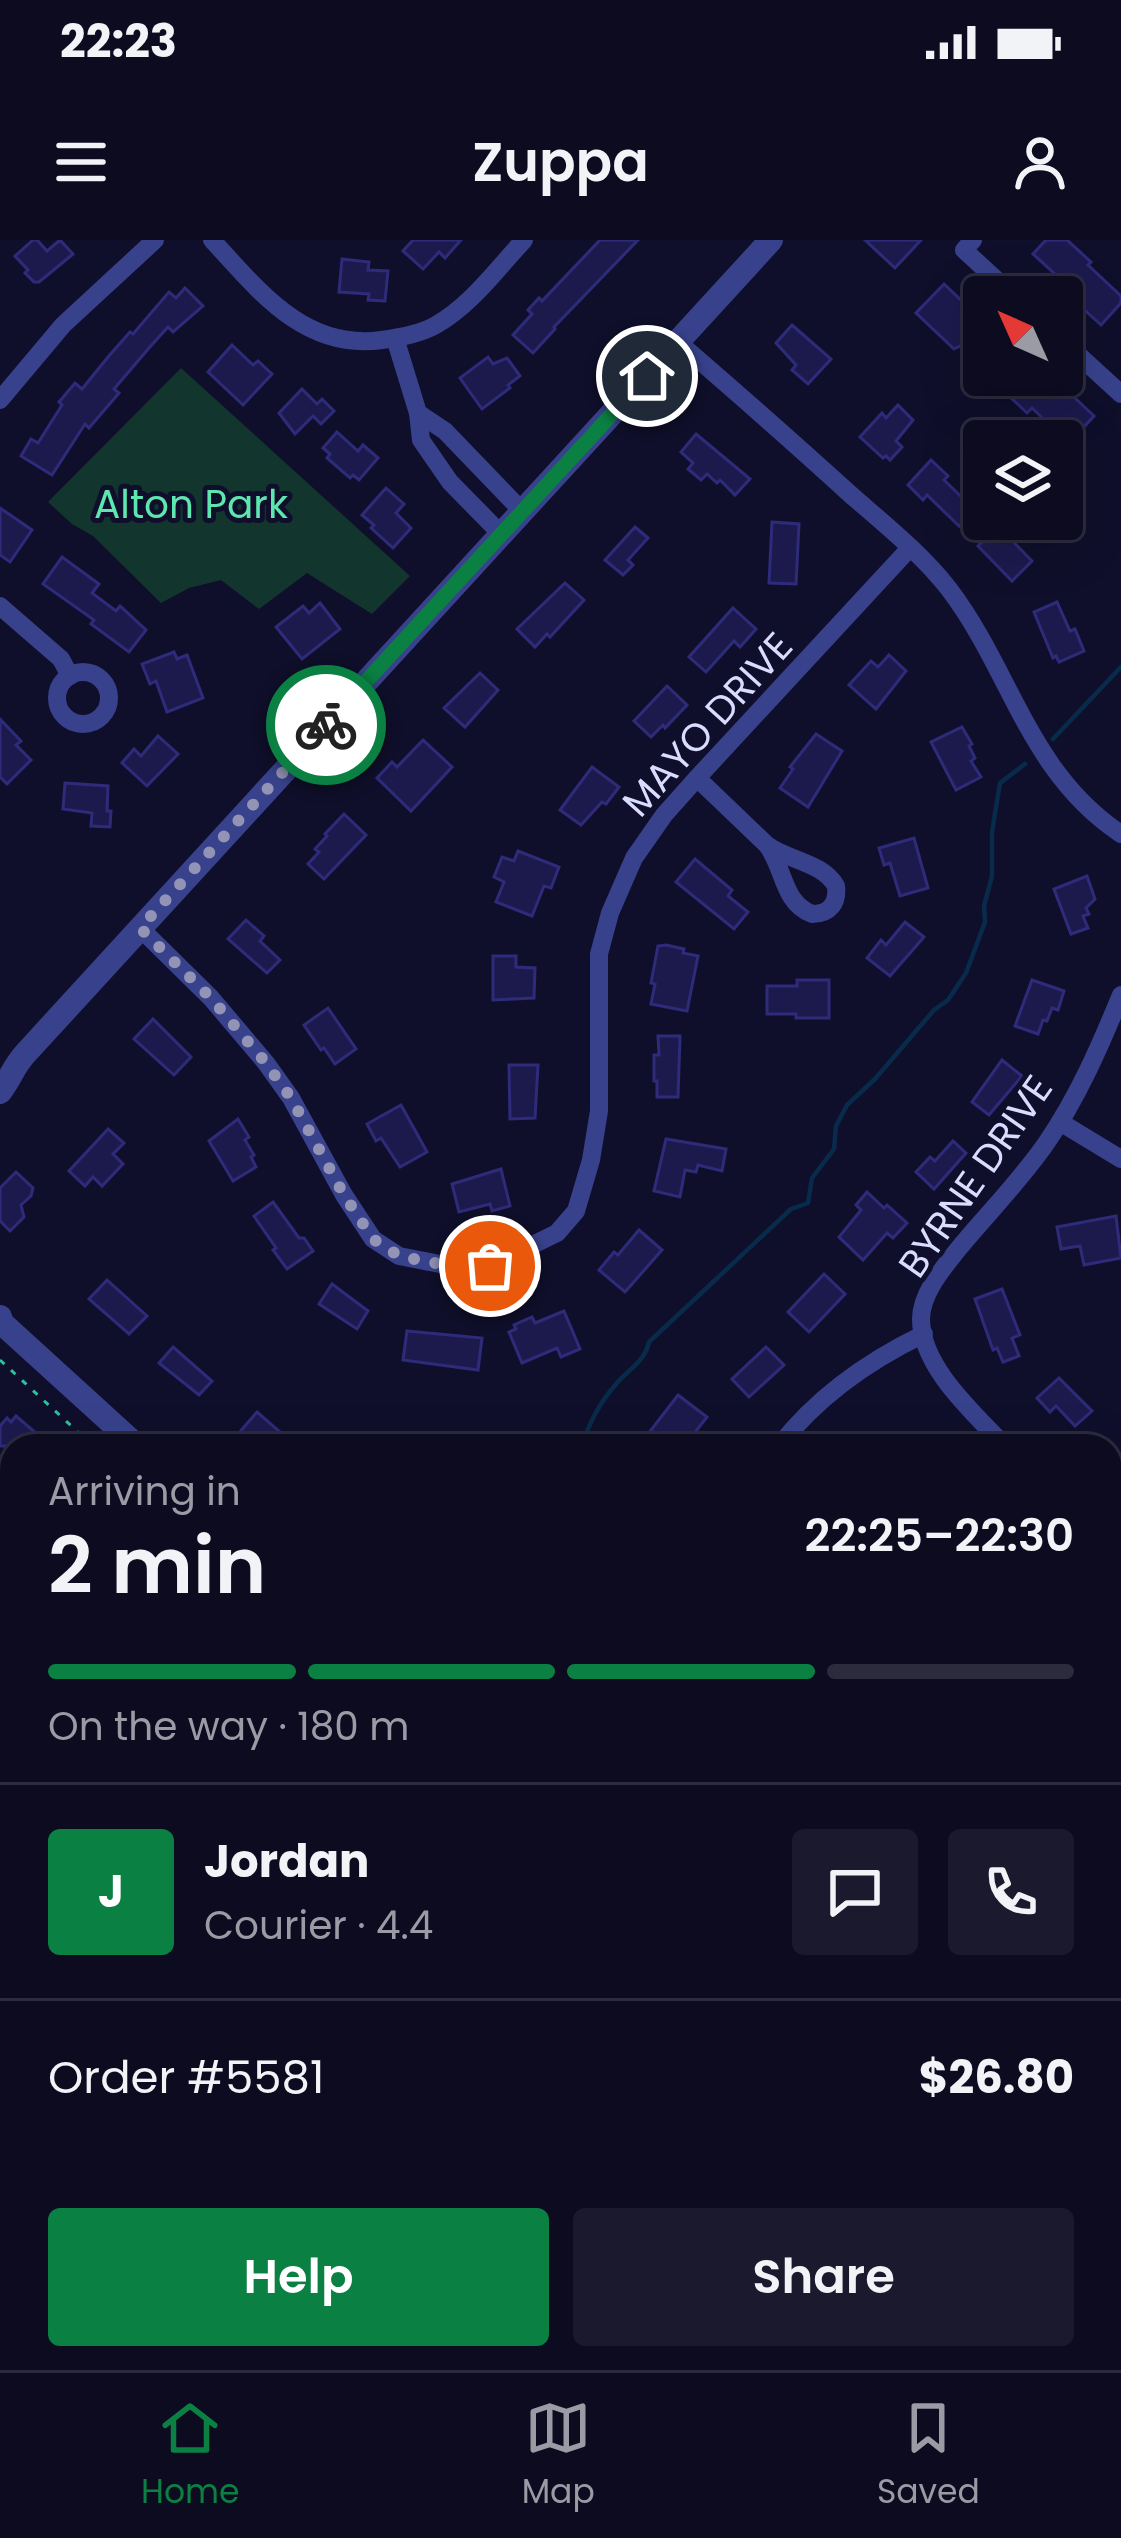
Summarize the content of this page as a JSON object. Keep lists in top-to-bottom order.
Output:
{
  "streets": {
    "street": ["MAYO DRIVE", "BYRNE DRIVE"]
  },
  "parks": ["Alton Park"],
  "north": "top left",
  "page": {
    "status": "22:23",
    "header": "Zuppa",
    "heading": ["2 min", "Arriving in", "22:25–22:30"],
    "panel": [
      "Jordan",
      "Courier · 4.4",
      "Order #5581",
      "$26.80"
    ],
    "bar": "On the way · 180 m",
    "round": "J",
    "buttons": ["Help", "Share"],
    "tabs": ["Home", "Map", "Saved"]
  }
}
